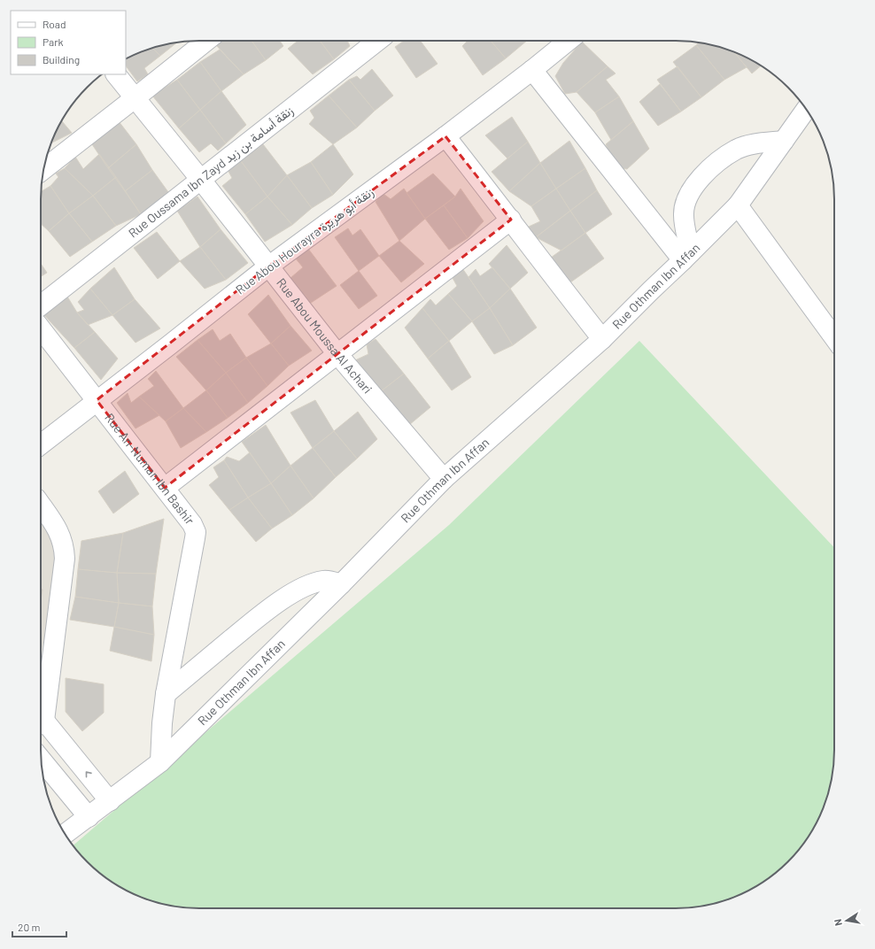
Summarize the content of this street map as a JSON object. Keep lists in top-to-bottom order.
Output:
{
  "streets": {
    "street": [
      "Rue Oussama Ibn Zayd زنقة أسامة بن زيد",
      "Rue Abou Hourayra زنقة أبو هريرة",
      "Rue Othman Ibn Affan",
      "Rue Abou Moussa Al Achari",
      "Rue An-Numan Ibn Bashir"
    ]
  },
  "crossings": [
    ["Rue Oussama Ibn Zayd زنقة أسامة بن زيد", "Rue Abou Moussa Al Achari"],
    ["Rue Abou Hourayra زنقة أبو هريرة", "Rue Abou Moussa Al Achari"],
    ["Rue Abou Hourayra زنقة أبو هريرة", "Rue An-Numan Ibn Bashir"],
    ["Rue Othman Ibn Affan", "Rue Abou Moussa Al Achari"],
    ["Rue Othman Ibn Affan", "Rue An-Numan Ibn Bashir"]
  ],
  "legend": ["Road", "Park", "Building"],
  "scale_bar": "20 m",
  "north": "left"
}
